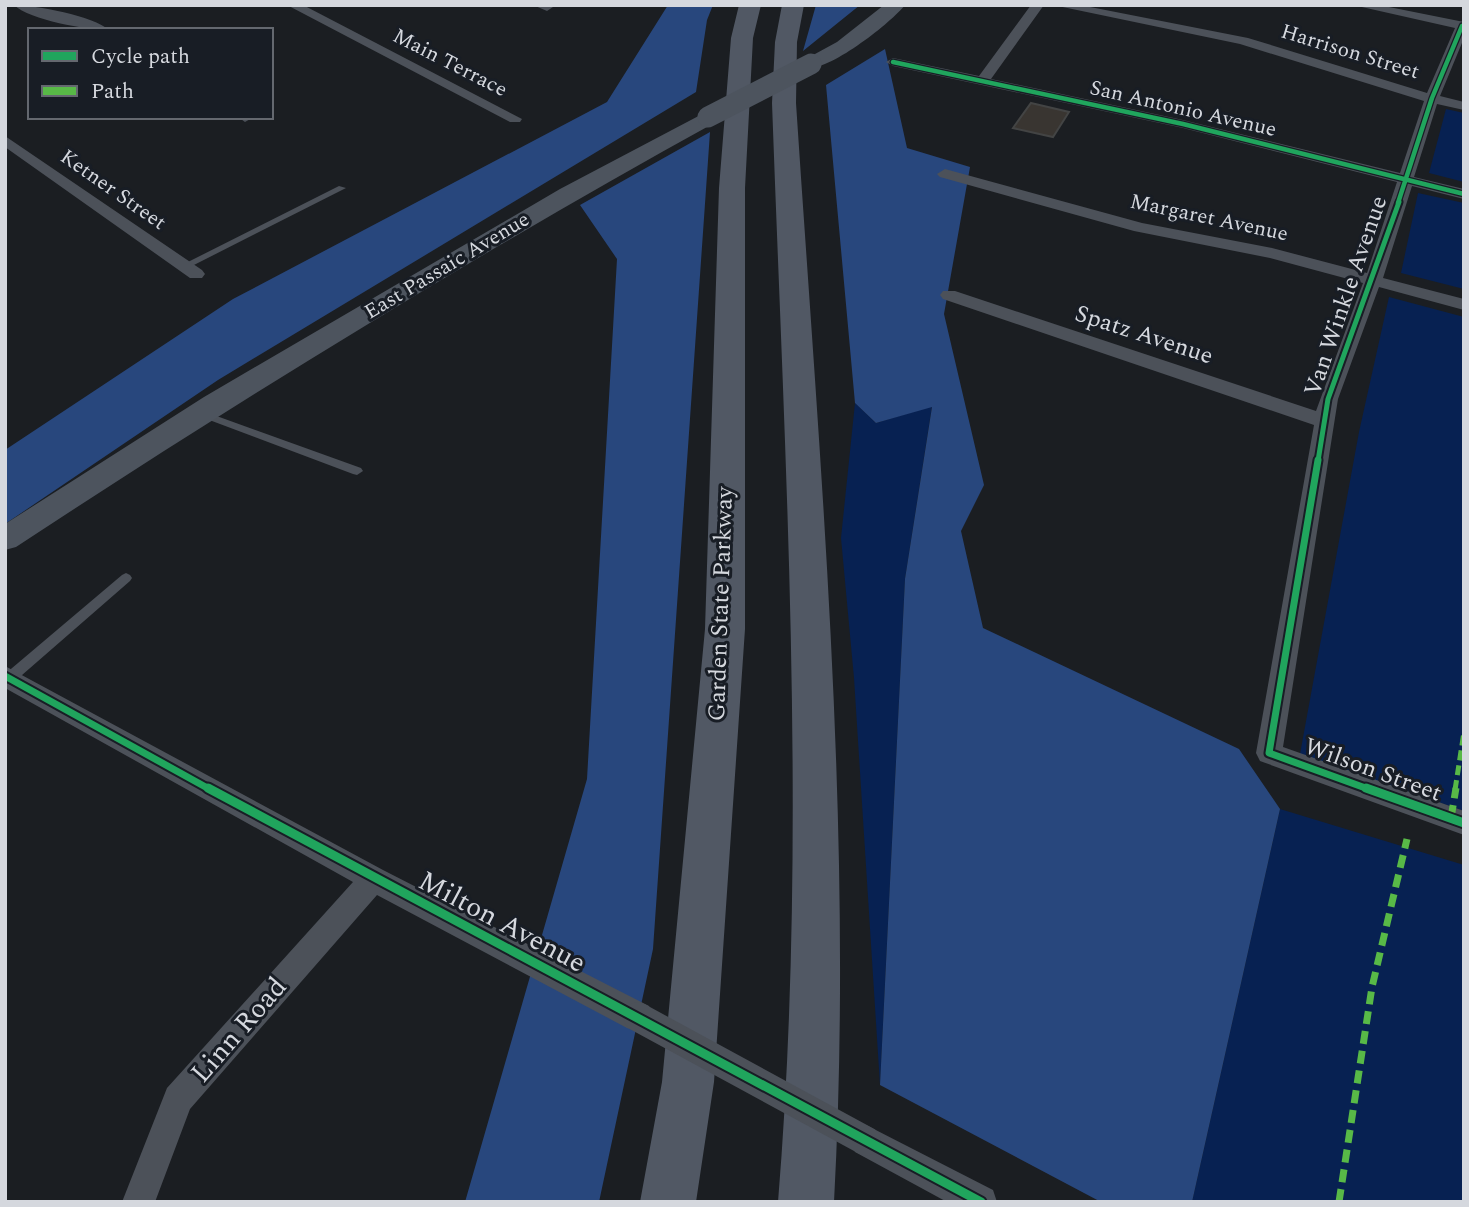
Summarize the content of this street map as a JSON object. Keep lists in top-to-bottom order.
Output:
{
  "streets": {
    "highway": ["Garden State Parkway"],
    "main road": ["East Passaic Avenue"],
    "street": [
      "Harrison Street",
      "Main Terrace",
      "San Antonio Avenue",
      "Ketner Street",
      "Margaret Avenue",
      "Van Winkle Avenue",
      "Spatz Avenue",
      "Wilson Street",
      "Milton Avenue",
      "Linn Road"
    ]
  },
  "crossings": [
    ["Harrison Street", "Van Winkle Avenue"],
    ["San Antonio Avenue", "Van Winkle Avenue"],
    ["Margaret Avenue", "Van Winkle Avenue"],
    ["Van Winkle Avenue", "Spatz Avenue"],
    ["Van Winkle Avenue", "Wilson Street"],
    ["Milton Avenue", "Linn Road"]
  ],
  "legend": ["Cycle path", "Path"]
}
